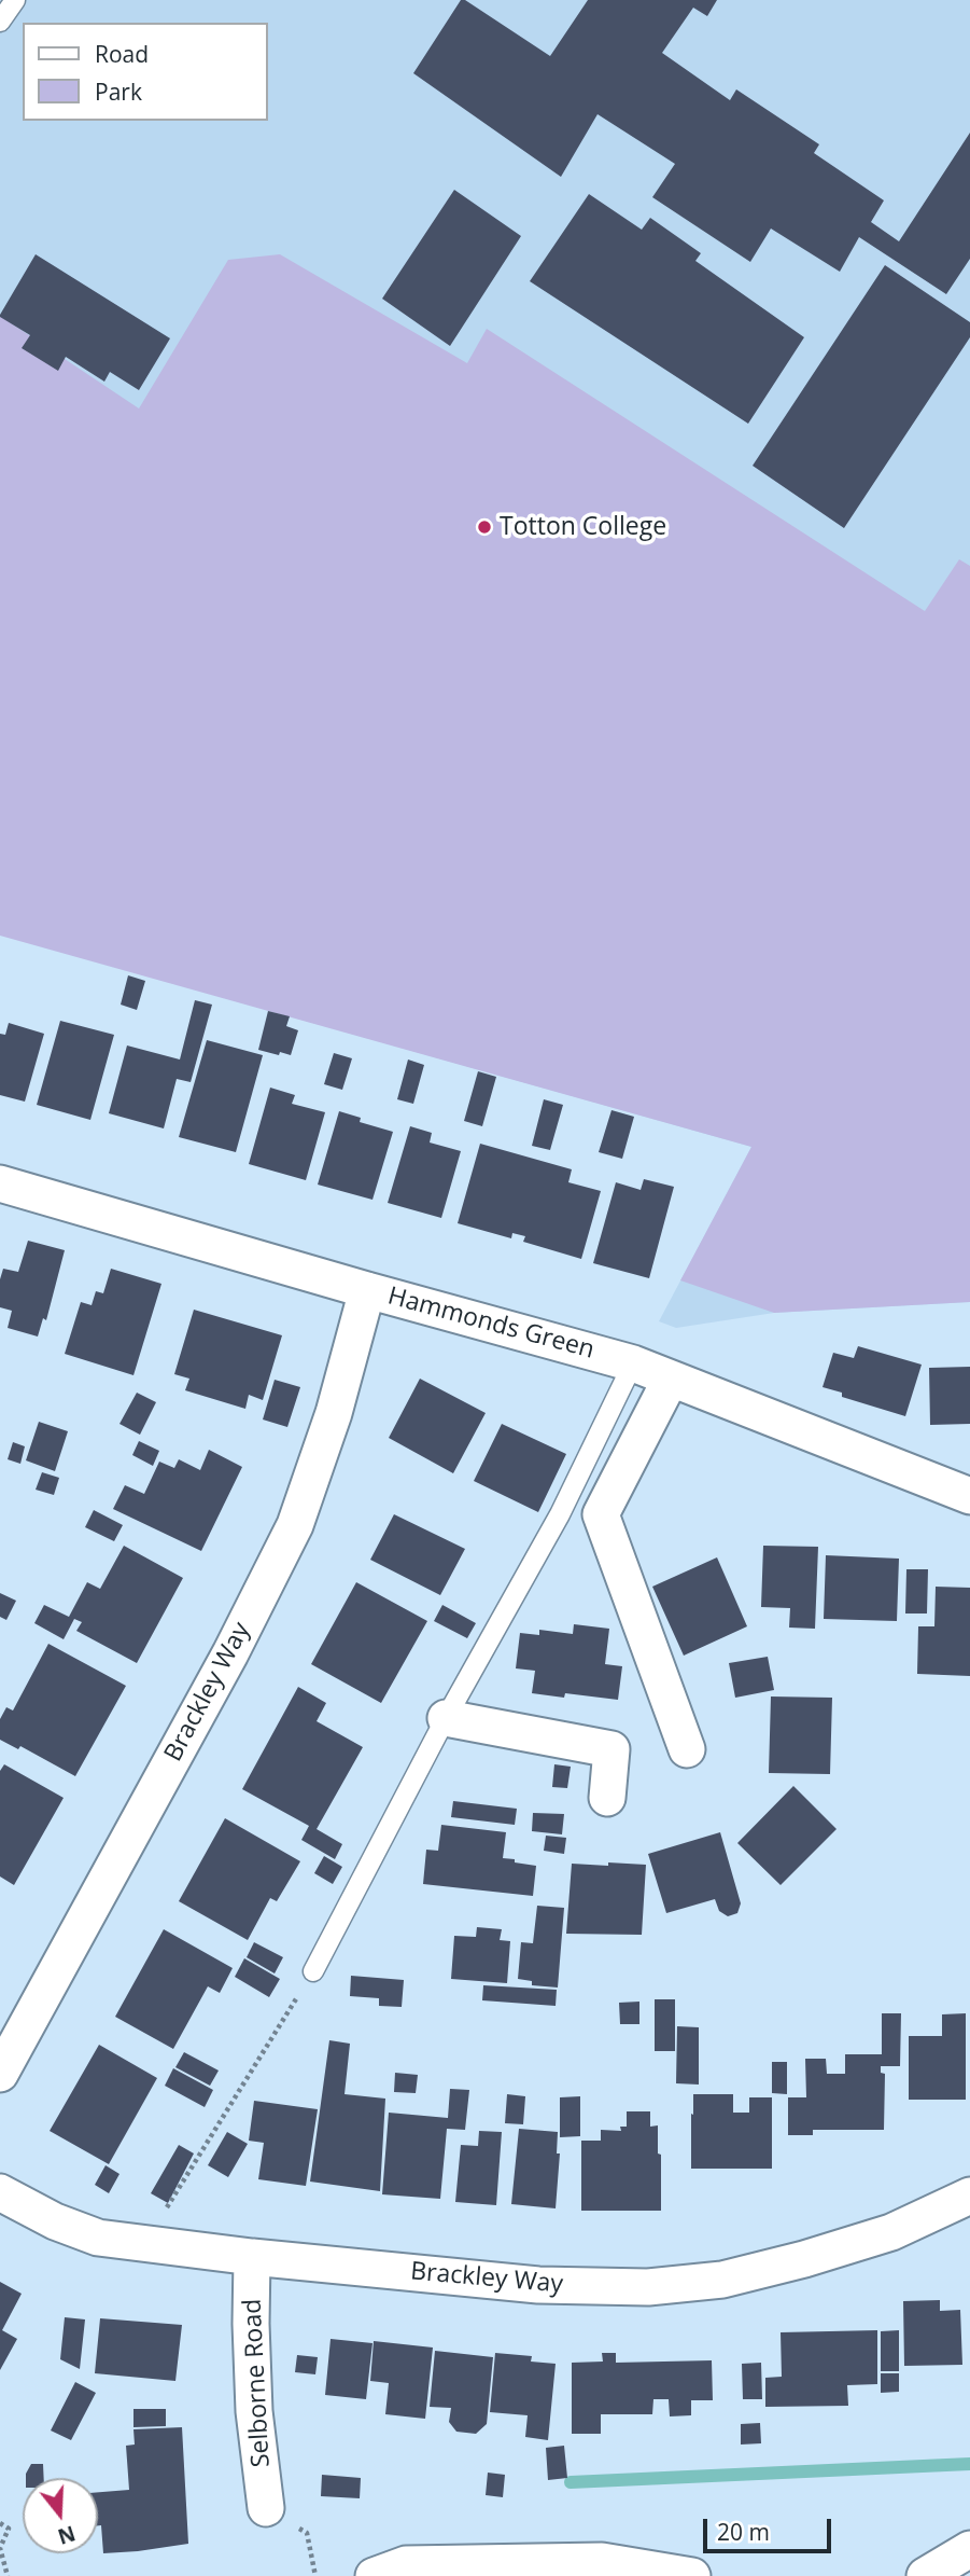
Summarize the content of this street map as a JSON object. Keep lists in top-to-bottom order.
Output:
{
  "streets": {
    "street": ["Hammonds Green", "Brackley Way", "Selborne Road"]
  },
  "crossings": [
    ["Hammonds Green", "Brackley Way"],
    ["Brackley Way", "Selborne Road"]
  ],
  "places": ["Totton College"],
  "legend": ["Road", "Park"],
  "scale_bar": "20 m",
  "north": "bottom"
}
